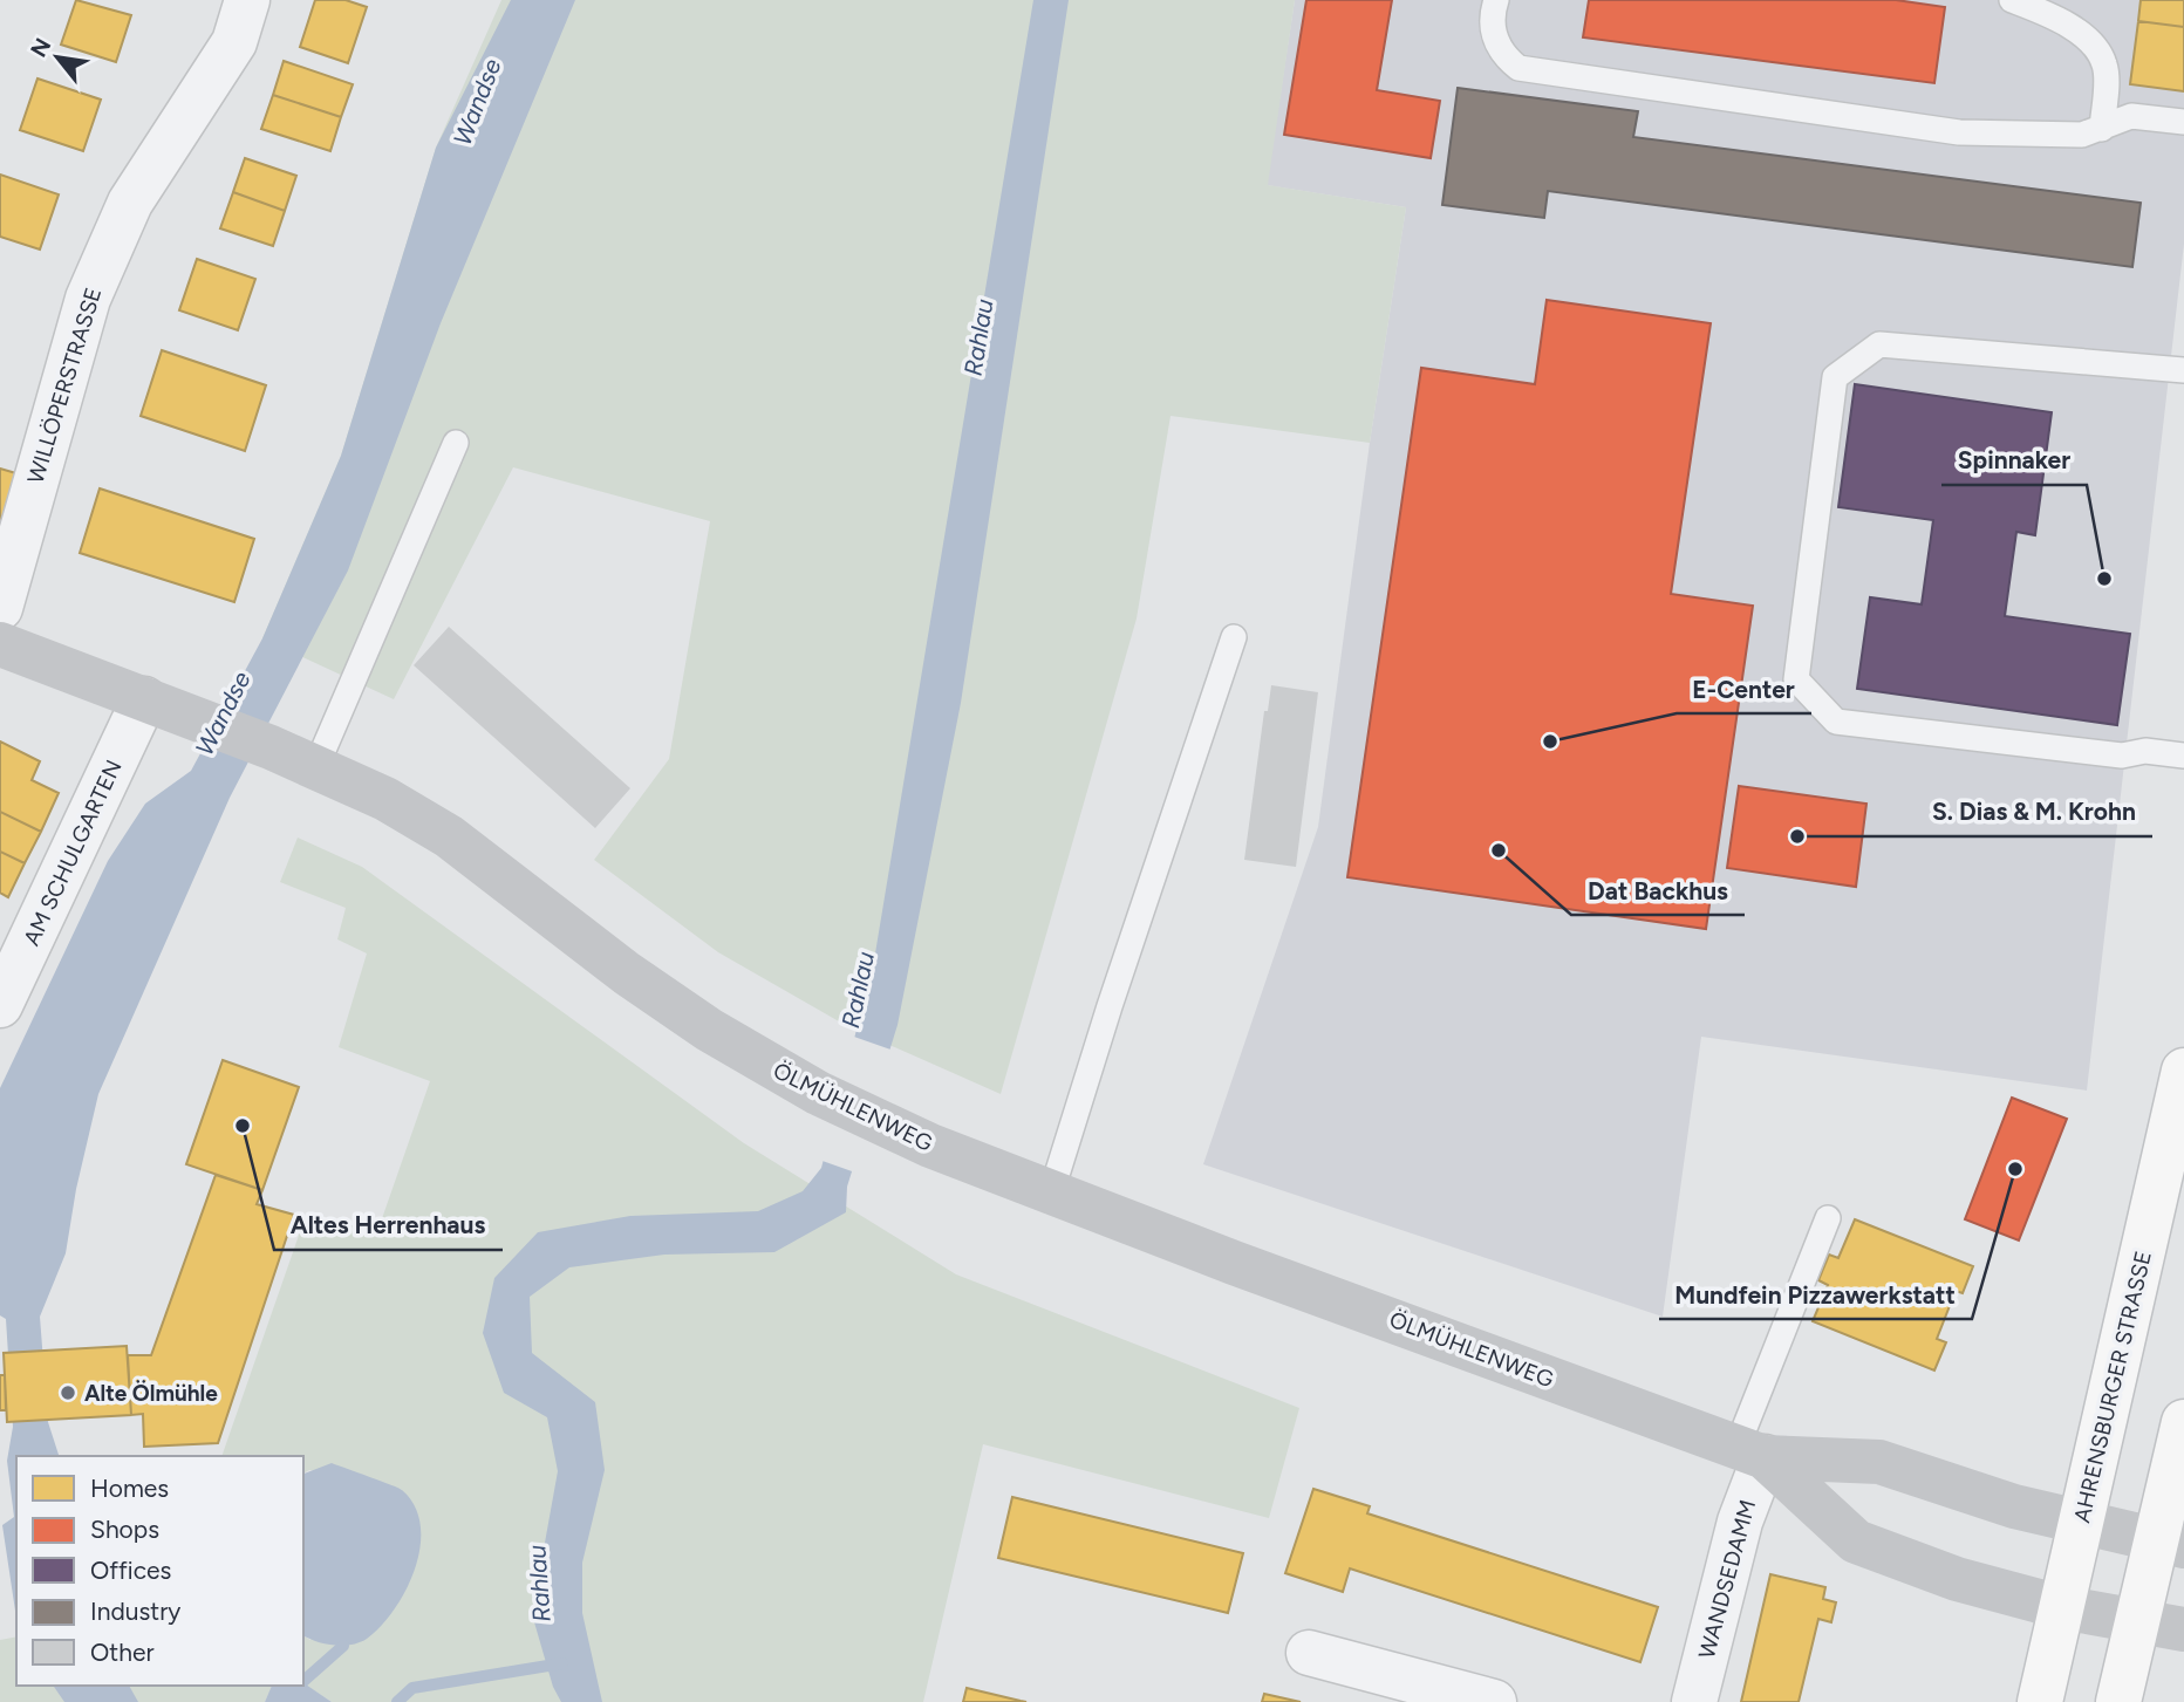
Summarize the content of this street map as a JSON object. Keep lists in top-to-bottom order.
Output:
{
  "streets": {
    "main road": ["ÖLMÜHLENWEG", "AHRENSBURGER STRASSE"],
    "street": ["WILLÖPERSTRASSE", "AM SCHULGARTEN", "WANDSEDAMM"]
  },
  "crossings": [
    ["AM SCHULGARTEN", "ÖLMÜHLENWEG"],
    ["ÖLMÜHLENWEG", "AHRENSBURGER STRASSE"],
    ["ÖLMÜHLENWEG", "WANDSEDAMM"]
  ],
  "water": ["Wandse", "Rahlau"],
  "places": [
    "Spinnaker",
    "E-Center",
    "S. Dias & M. Krohn",
    "Dat Backhus",
    "Altes Herrenhaus",
    "Mundfein Pizzawerkstatt",
    "Alte Ölmühle"
  ],
  "legend": [
    "Homes",
    "Shops",
    "Offices",
    "Industry",
    "Other"
  ],
  "north": "top left"
}
